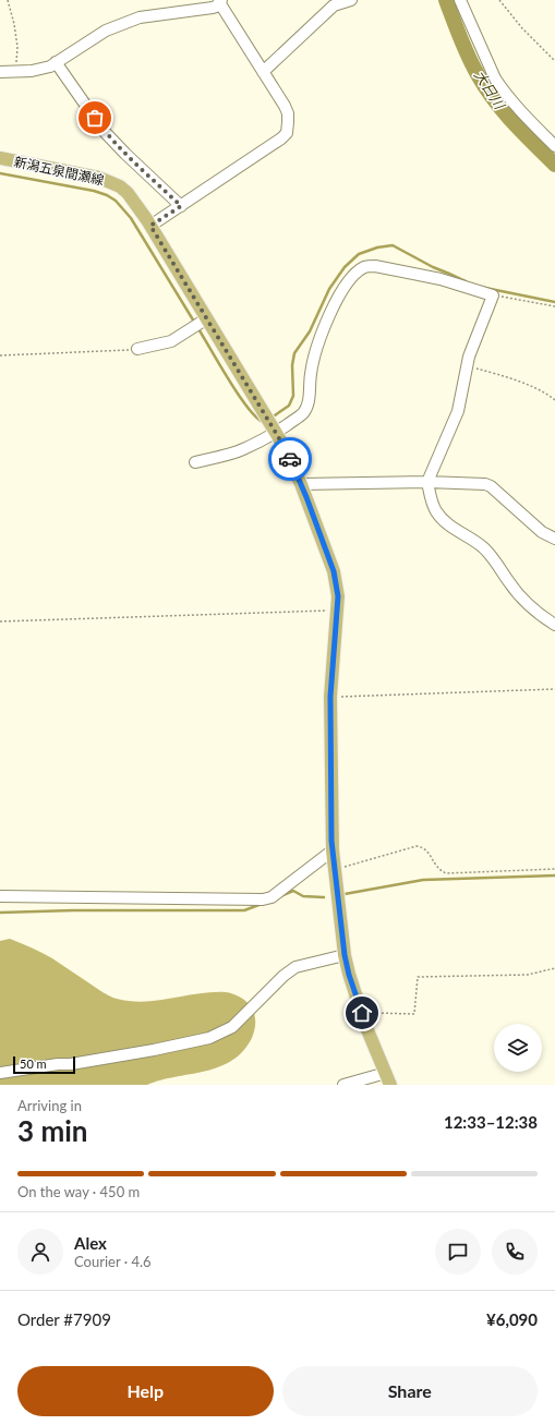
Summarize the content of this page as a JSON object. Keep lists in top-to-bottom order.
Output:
{
  "streets": {
    "main road": ["新潟五泉間瀬線"]
  },
  "water": ["大日川"],
  "scale_bar": "50 m",
  "page": {
    "scale": "50 m",
    "heading": ["3 min", "Arriving in", "12:33–12:38"],
    "panel": [
      "Alex",
      "Courier · 4.6",
      "Order #7909",
      "¥6,090"
    ],
    "bar": "On the way · 450 m",
    "buttons": ["Help", "Share"]
  }
}
